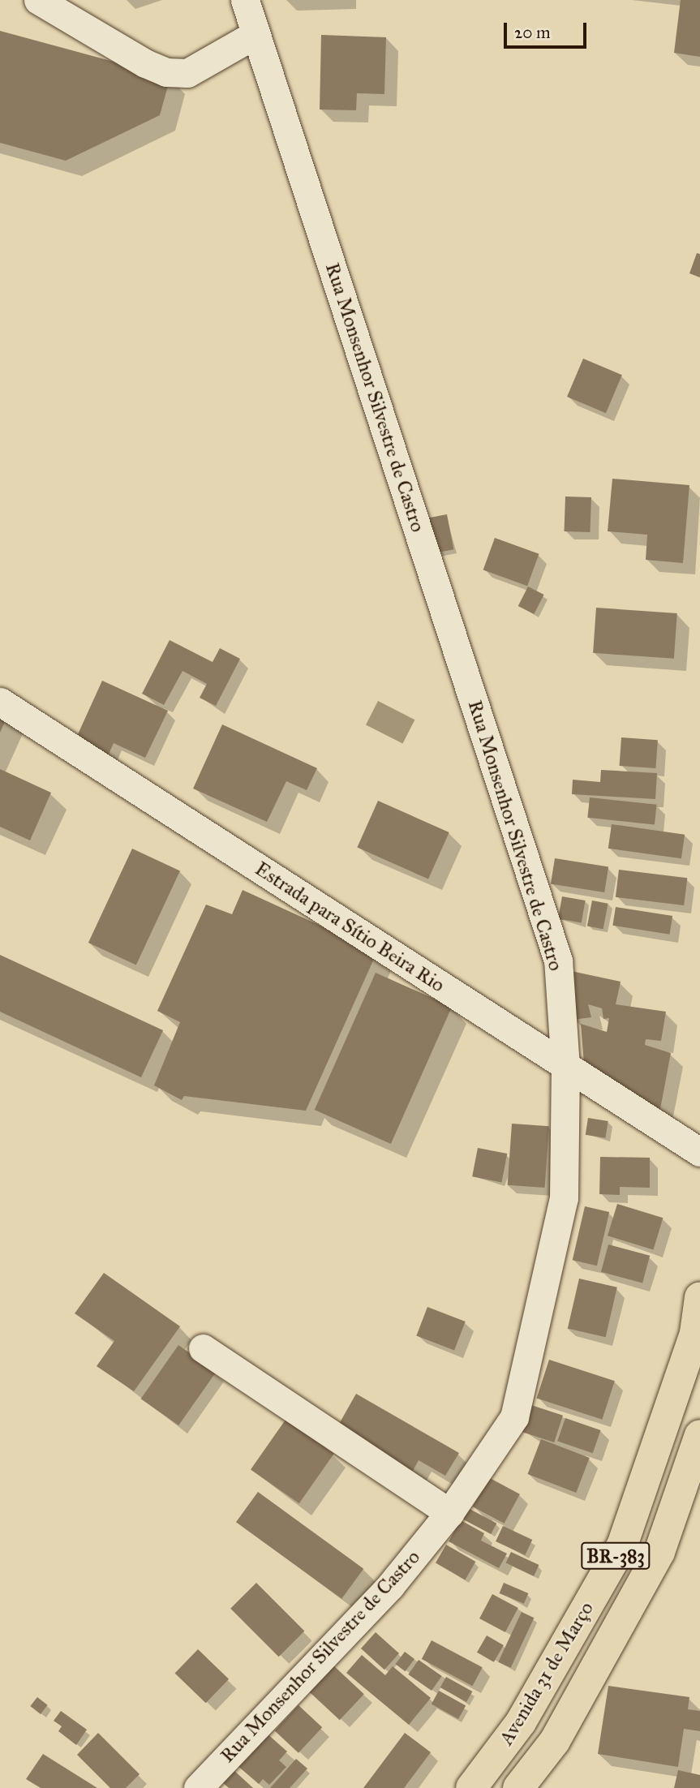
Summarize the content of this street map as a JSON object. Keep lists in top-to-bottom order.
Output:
{
  "streets": {
    "main road": ["BR-383", "Avenida 31 de Março"],
    "street": ["Rua Monsenhor Silvestre de Castro", "Estrada para Sítio Beira Rio"]
  },
  "crossings": [
    ["Rua Monsenhor Silvestre de Castro", "Estrada para Sítio Beira Rio"]
  ],
  "scale_bar": "20 m"
}
